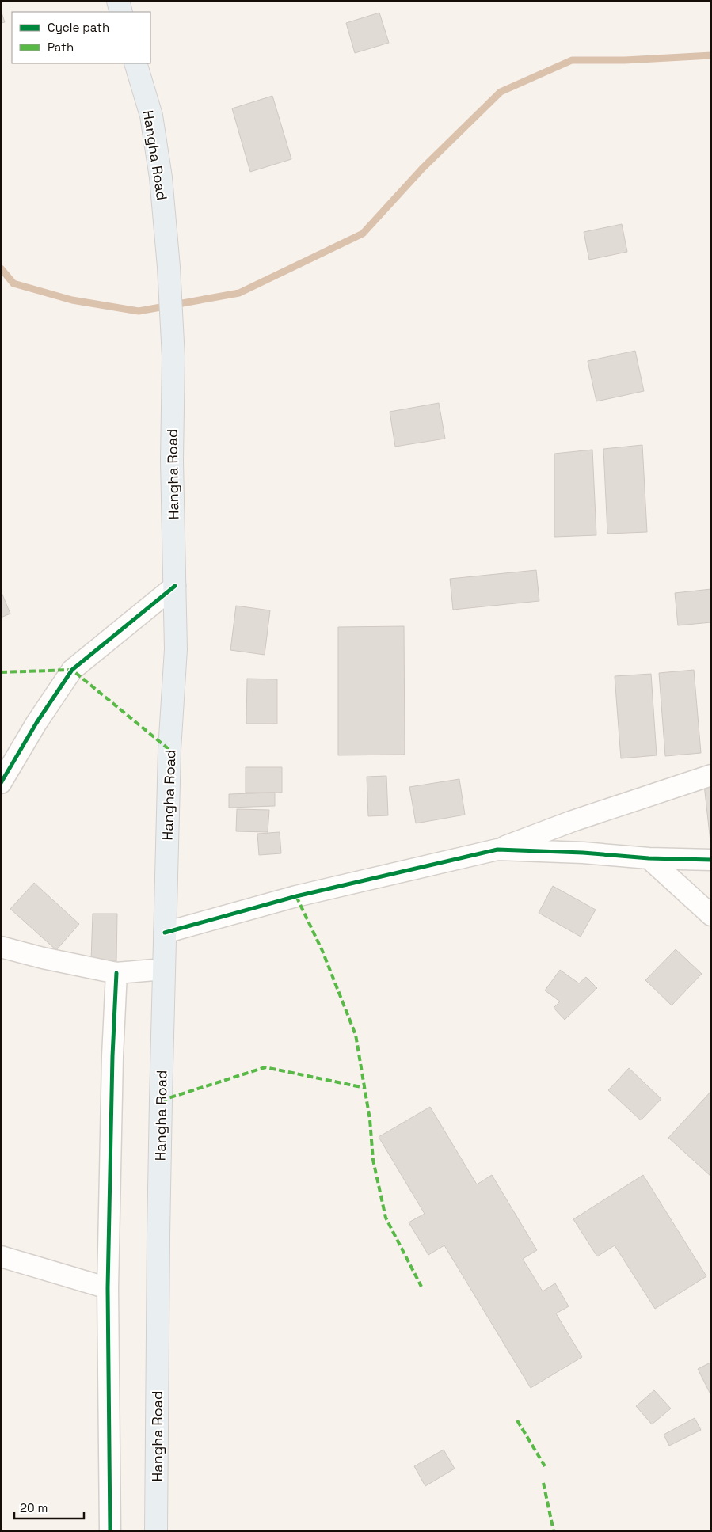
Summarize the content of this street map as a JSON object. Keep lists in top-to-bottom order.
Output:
{
  "streets": {
    "highway": ["Hangha Road"]
  },
  "legend": ["Cycle path", "Path"],
  "scale_bar": "20 m"
}
